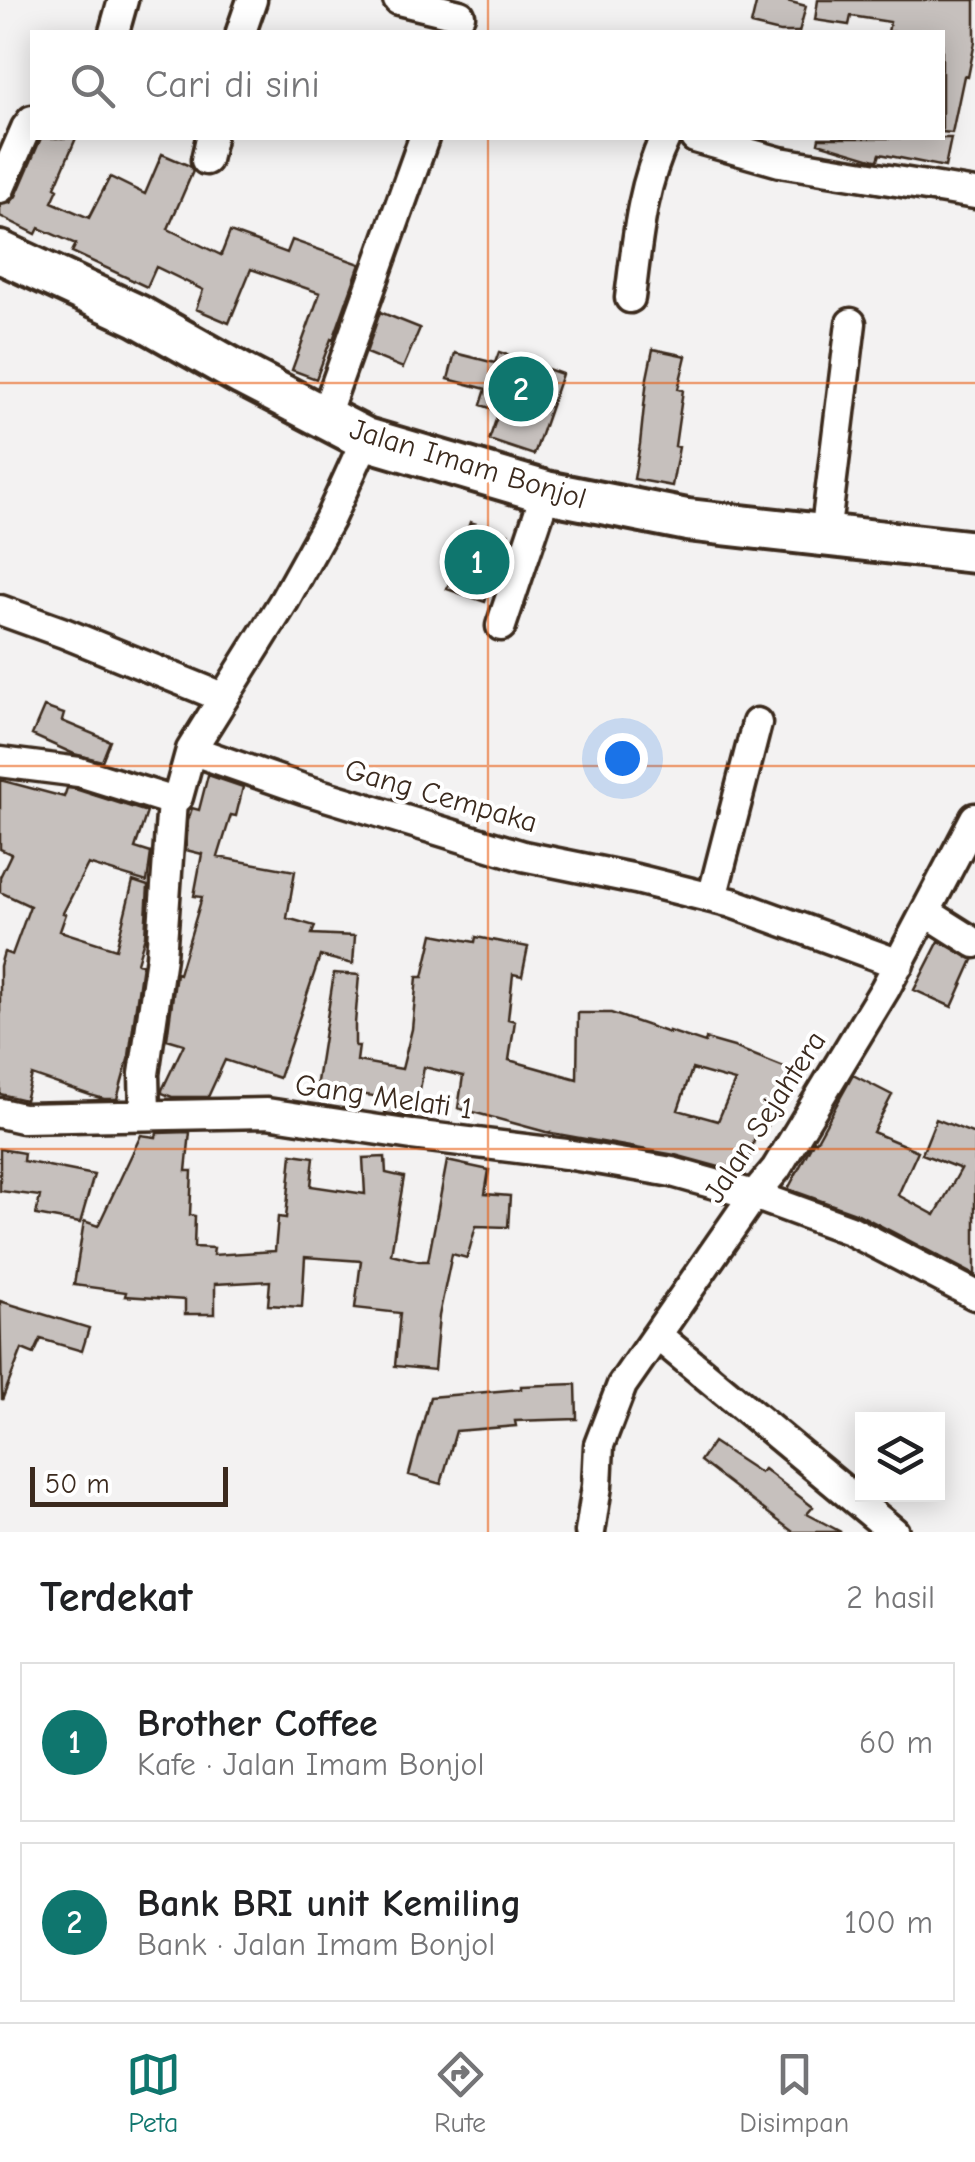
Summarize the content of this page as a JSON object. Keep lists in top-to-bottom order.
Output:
{
  "streets": {
    "highway": ["Jalan Imam Bonjol"],
    "street": ["Gang Cempaka", "Gang Melati 1", "Jalan Sejahtera"]
  },
  "crossings": [
    ["Gang Cempaka", "Jalan Sejahtera"],
    ["Gang Melati 1", "Jalan Sejahtera"]
  ],
  "scale_bar": "50 m",
  "page": {
    "search": "Cari di sini",
    "pins": ["2", "1"],
    "scale": "50 m",
    "heading": ["Terdekat", "2 hasil"],
    "list": [
      {
        "mark": "1",
        "name": "Brother Coffee",
        "note": "Kafe · Jalan Imam Bonjol",
        "value": "60 m"
      },
      {
        "mark": "2",
        "name": "Bank BRI unit Kemiling",
        "note": "Bank · Jalan Imam Bonjol",
        "value": "100 m"
      }
    ],
    "nav": ["Peta", "Rute", "Disimpan"]
  }
}
